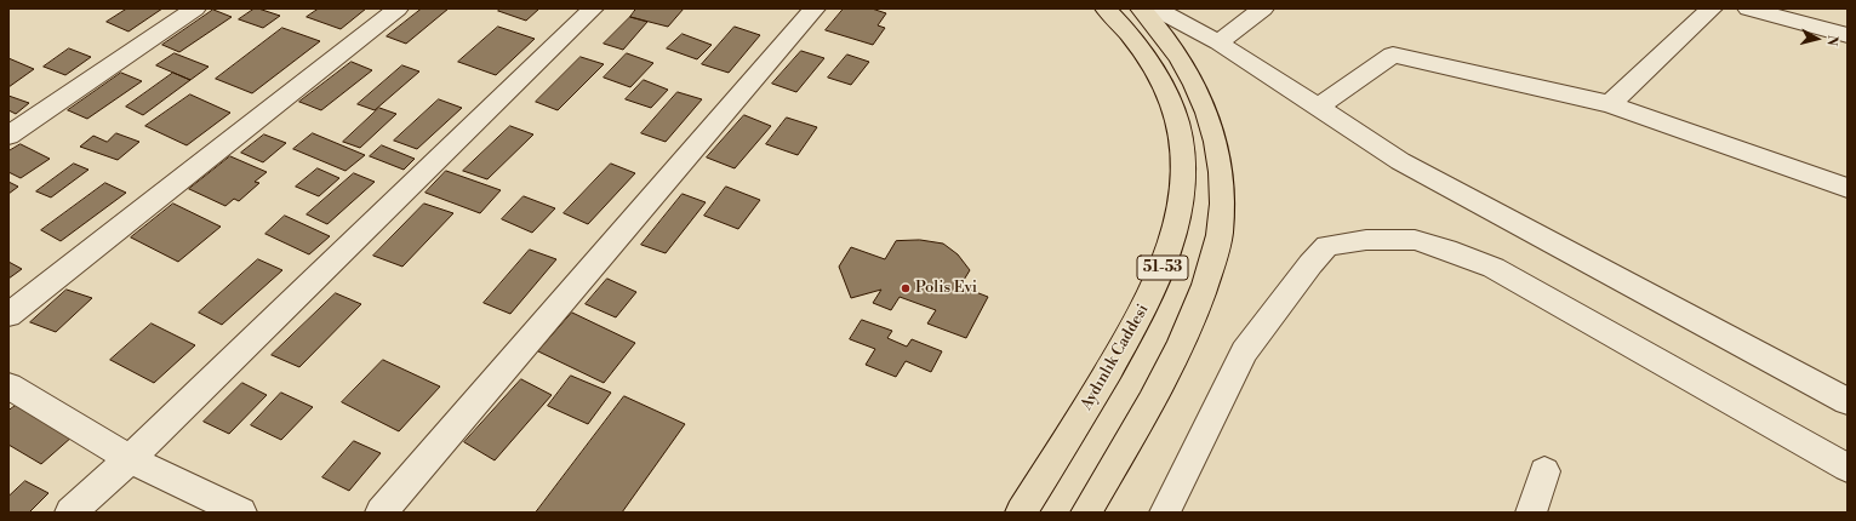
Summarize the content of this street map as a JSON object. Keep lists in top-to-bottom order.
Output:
{
  "streets": {
    "main road": ["51-53", "Aydınlık Caddesi"]
  },
  "places": ["Polis Evi"],
  "north": "right"
}
